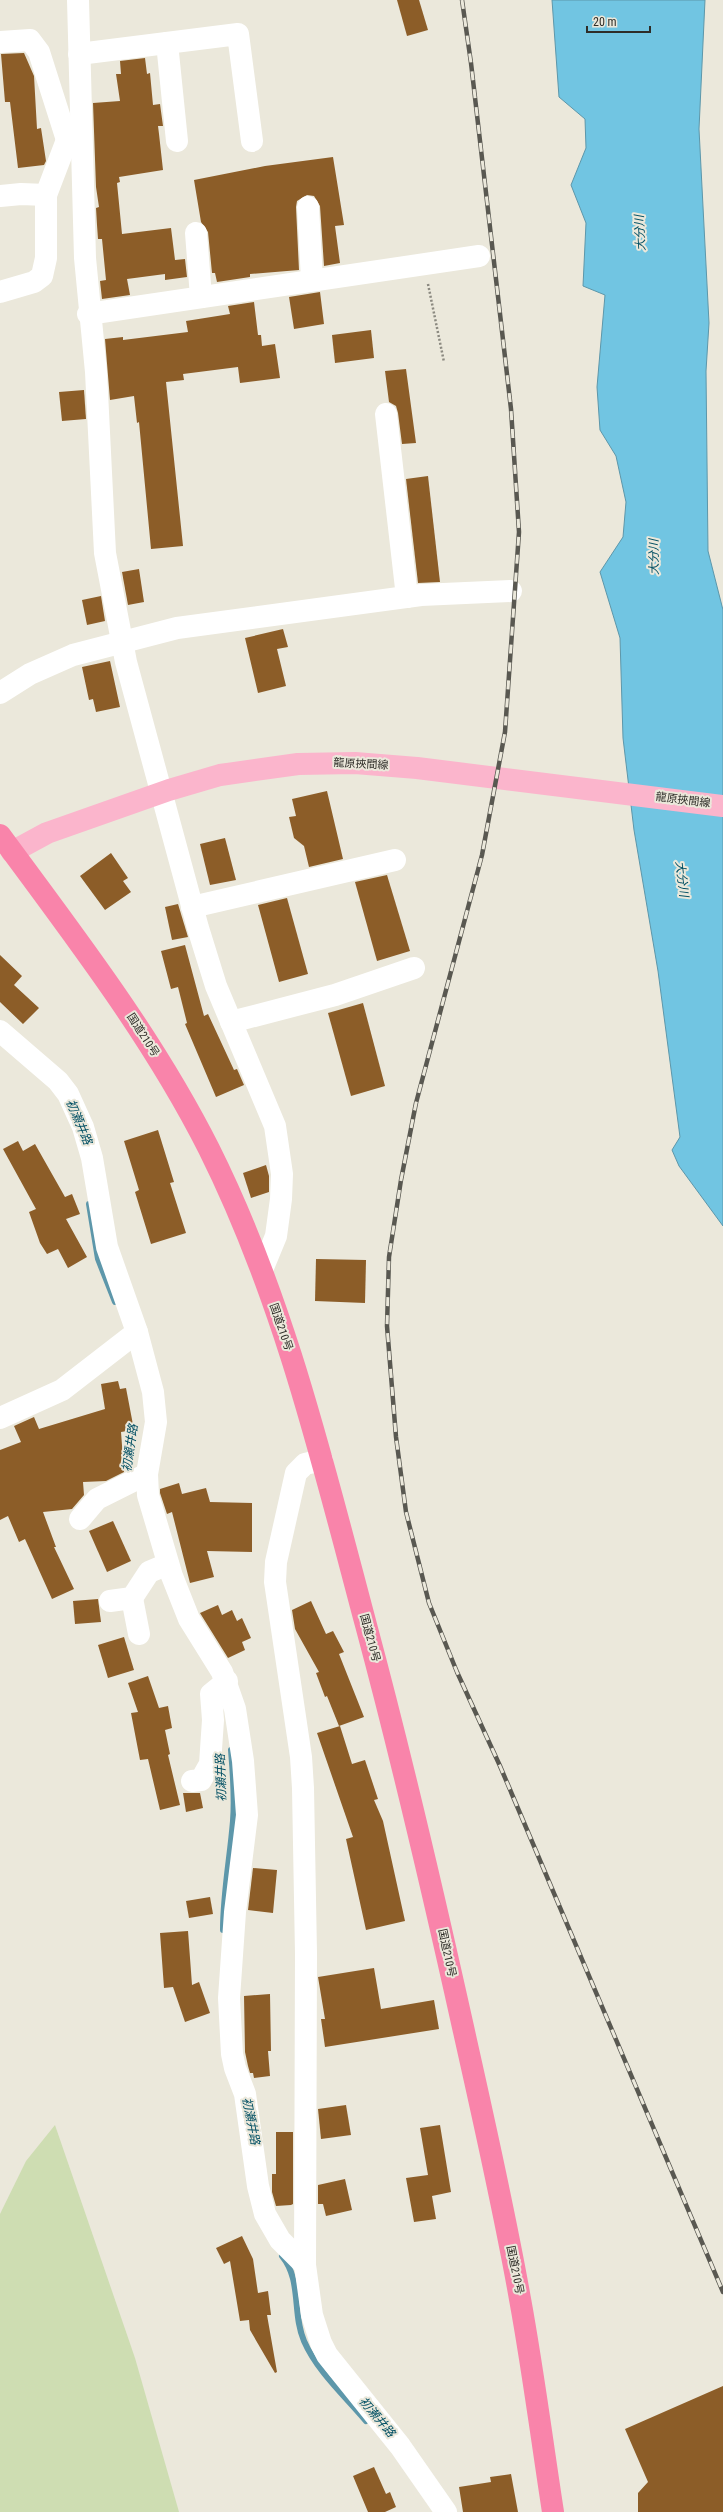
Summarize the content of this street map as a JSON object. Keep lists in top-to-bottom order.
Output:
{
  "streets": {
    "highway": ["国道210号"],
    "main road": ["龍原挾間線"]
  },
  "crossings": [
    ["龍原挾間線", "国道210号"]
  ],
  "water": ["大分川", "初瀬井路"],
  "scale_bar": "20 m"
}
